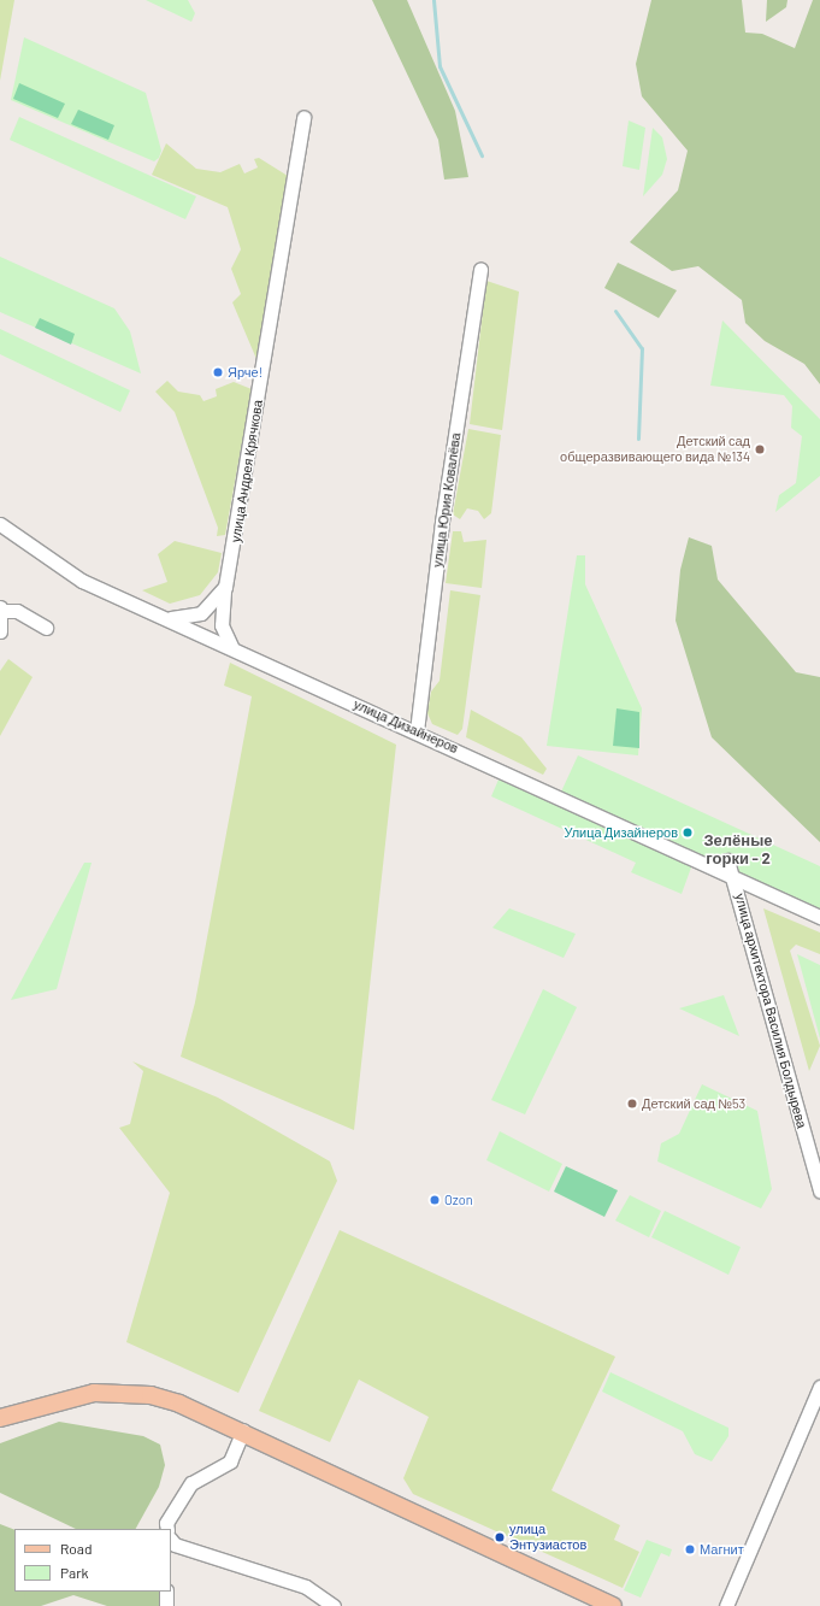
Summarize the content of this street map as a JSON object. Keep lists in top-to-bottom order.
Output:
{
  "streets": {
    "street": [
      "улица Андрея Крячкова",
      "улица Юрия Ковалёва",
      "улица Дизайнеров",
      "улица архитектора Василия Болдырева"
    ]
  },
  "crossings": [
    ["улица Андрея Крячкова", "улица Дизайнеров"],
    ["улица Юрия Ковалёва", "улица Дизайнеров"],
    ["улица Дизайнеров", "улица архитектора Василия Болдырева"]
  ],
  "districts": ["Зелёные горки - 2"],
  "places": [
    "Ярче!",
    "Детский сад общеразвивающего вида №134",
    "Улица Дизайнеров",
    "Детский сад №53",
    "Ozon",
    "улица Энтузиастов",
    "Магнит"
  ],
  "legend": ["Road", "Park"]
}
